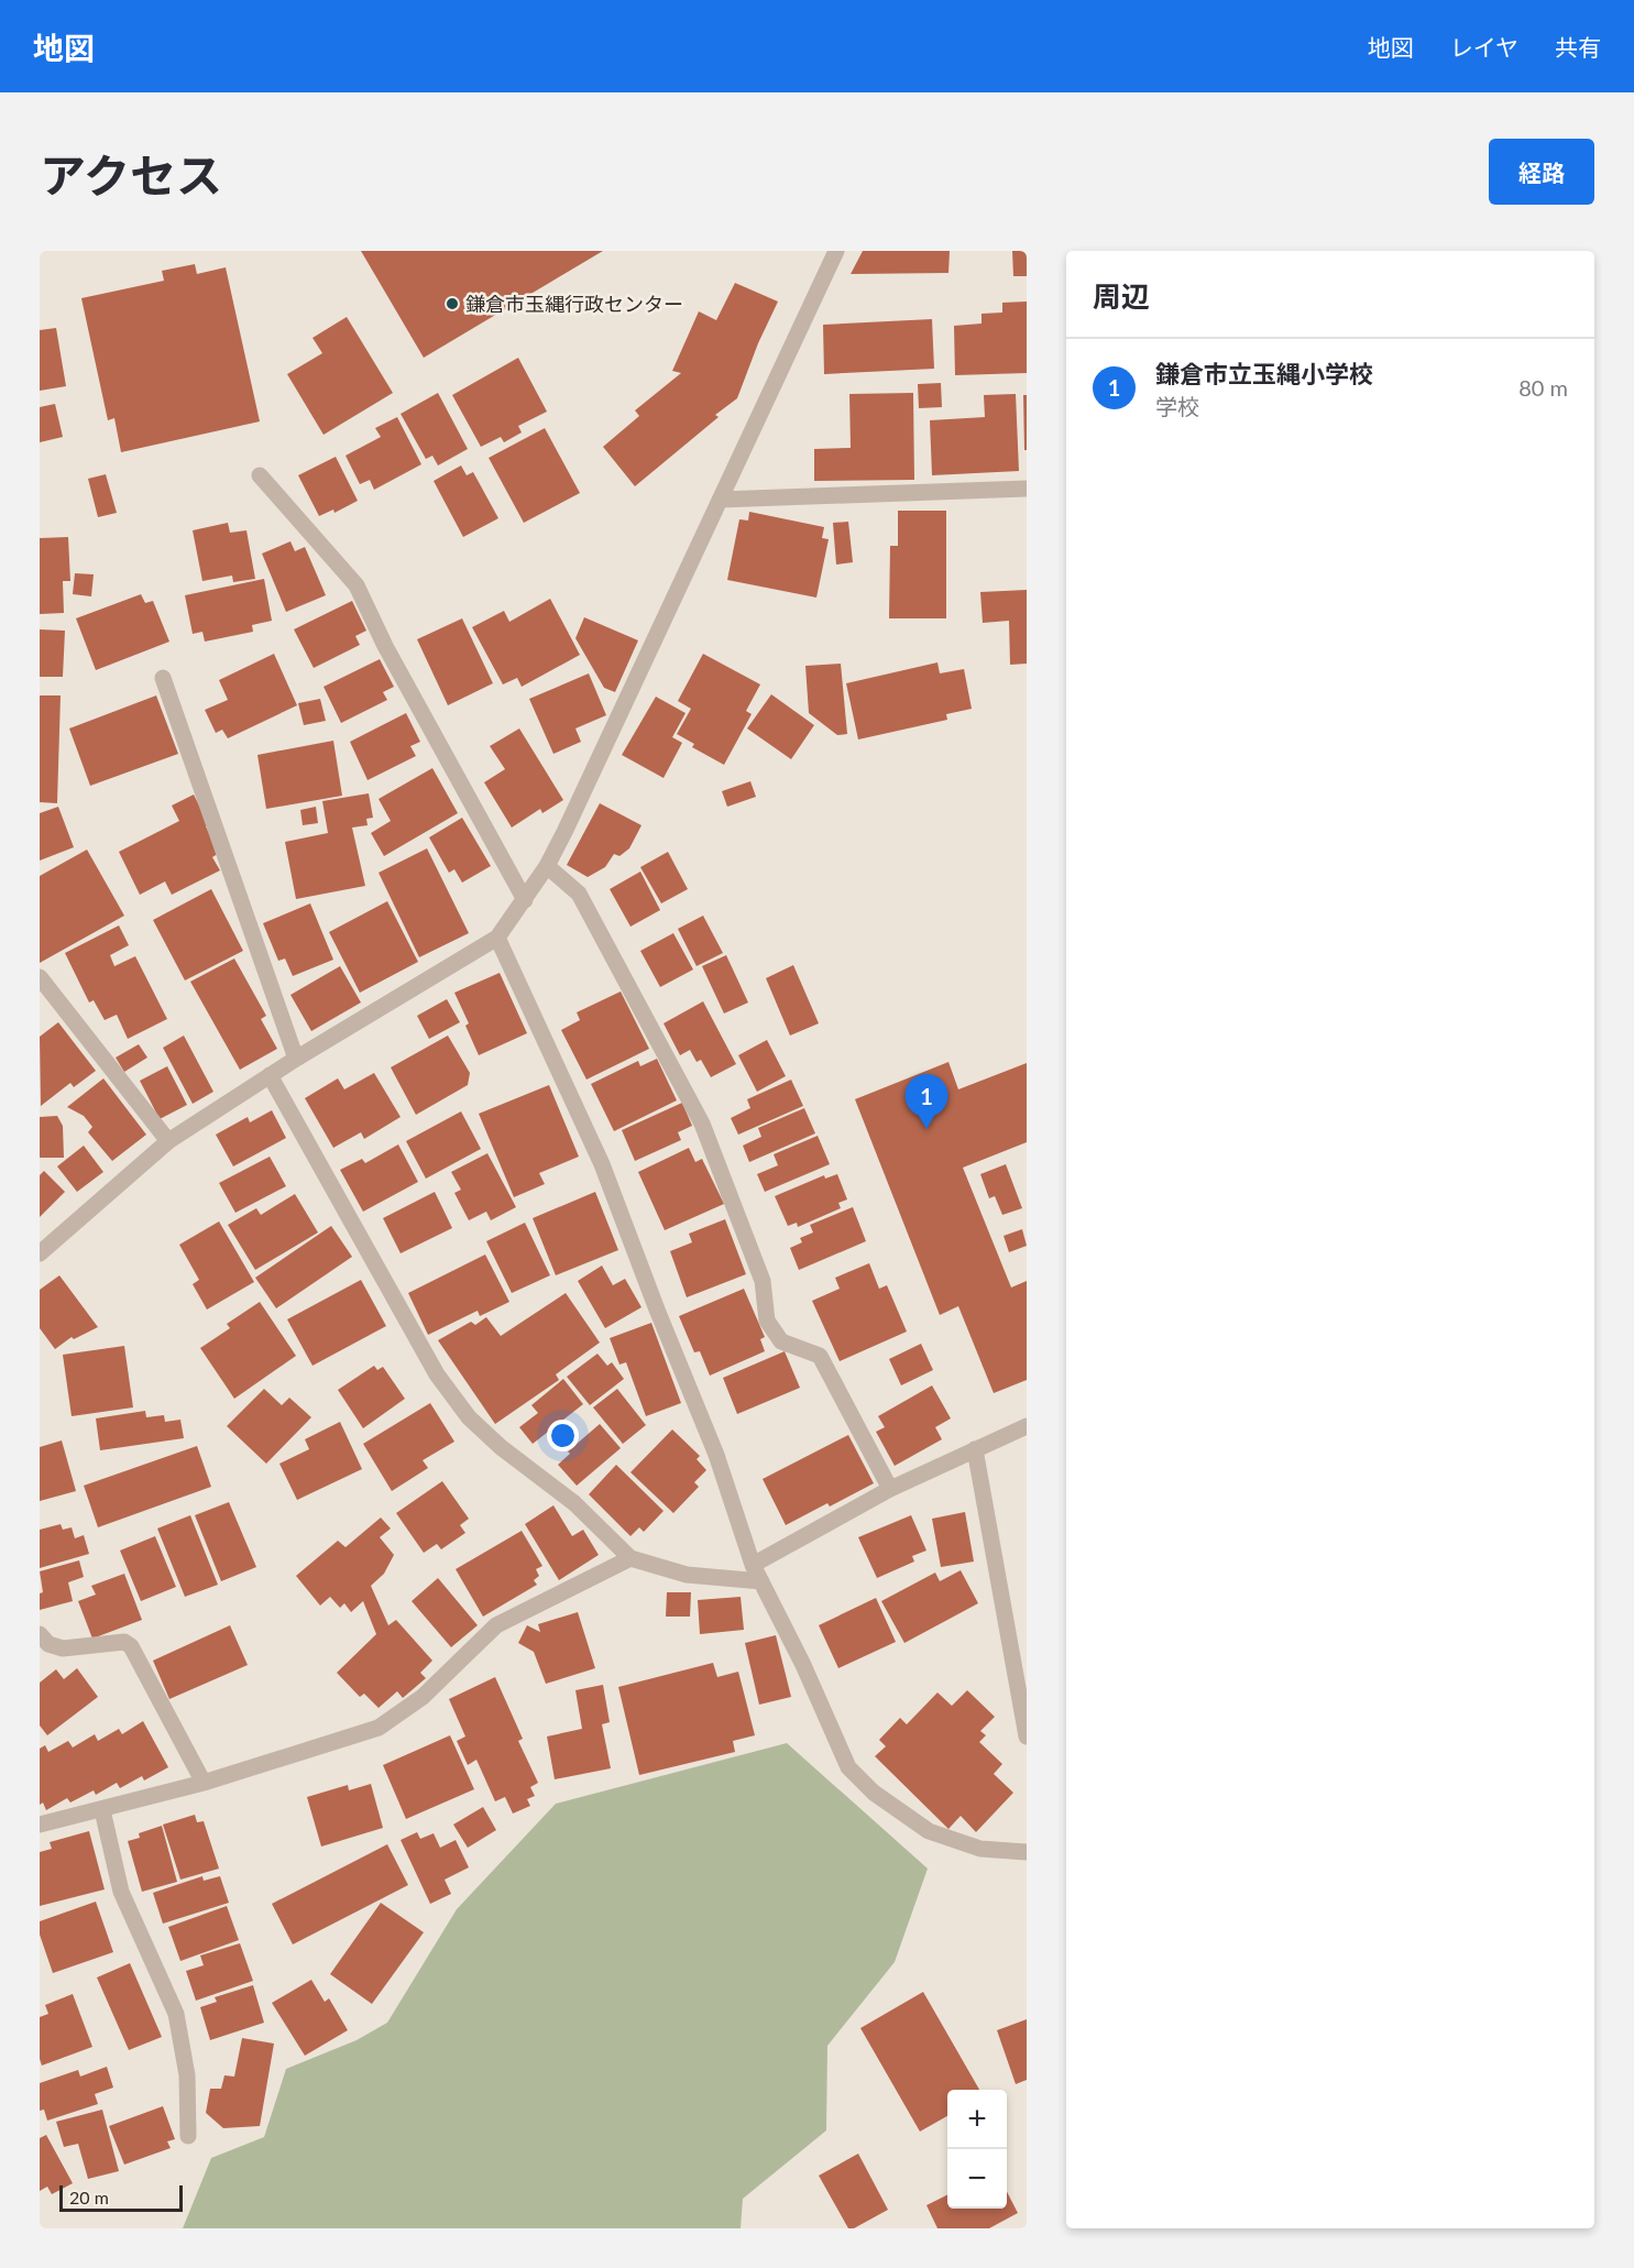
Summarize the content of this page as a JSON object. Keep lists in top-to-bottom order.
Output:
{
  "places": ["鎌倉市玉縄行政センター"],
  "scale_bar": "20 m",
  "page": {
    "header": "地図",
    "nav": ["地図", "レイヤ", "共有"],
    "title": "アクセス",
    "buttons": "経路",
    "heading": "周辺",
    "list": [
      {
        "mark": "1",
        "name": "鎌倉市立玉縄小学校",
        "note": "学校",
        "value": "80 m"
      }
    ],
    "pins": "1",
    "map_buttons": ["+", "−"],
    "scale": "20 m"
  }
}
